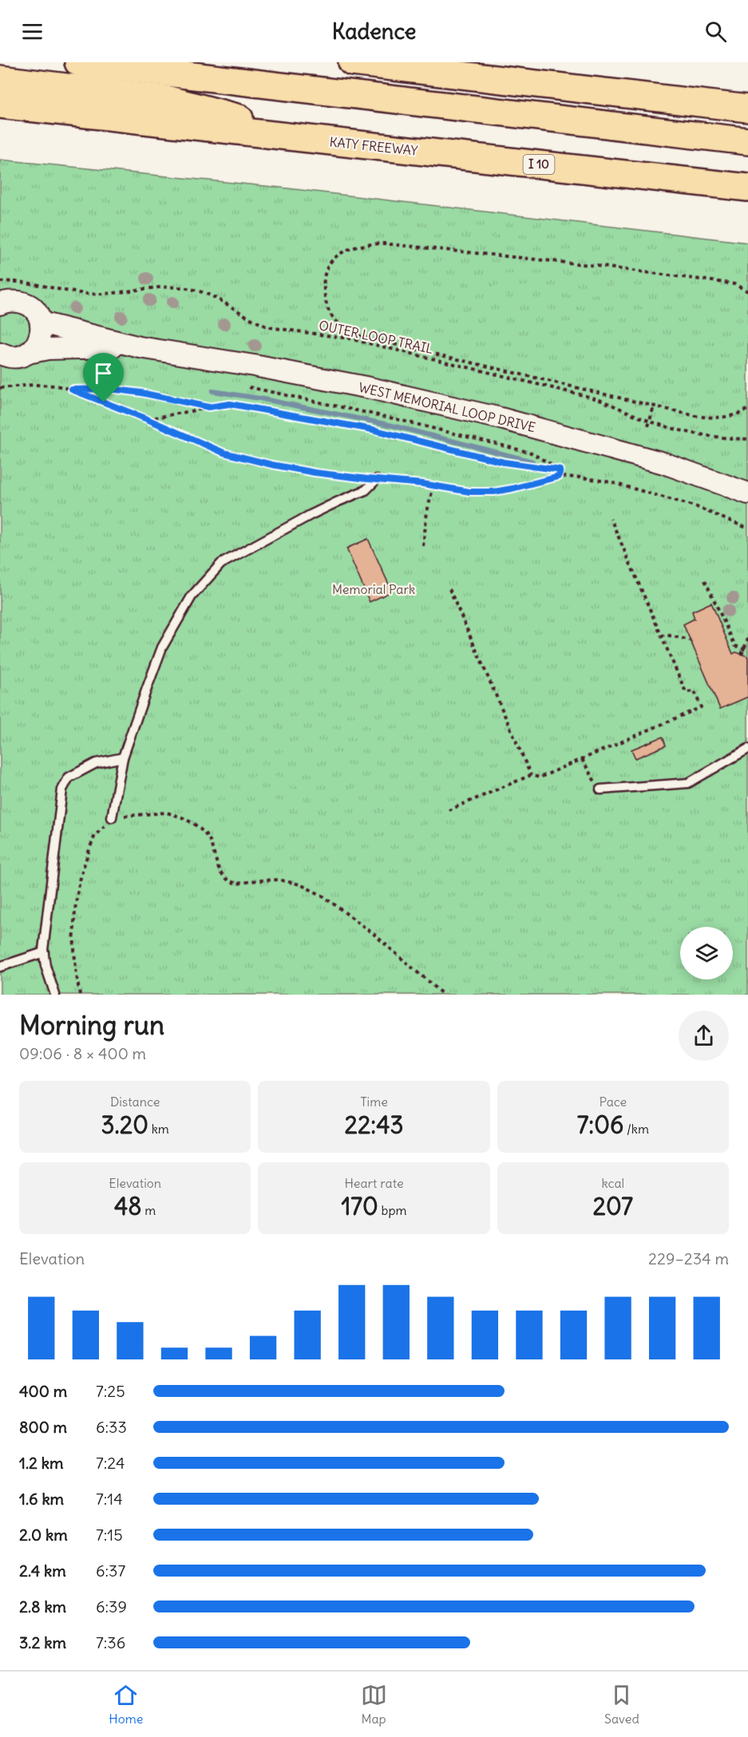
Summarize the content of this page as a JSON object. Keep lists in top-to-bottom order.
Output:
{
  "streets": {
    "highway": ["KATY FREEWAY", "I 10"],
    "street": ["WEST MEMORIAL LOOP DRIVE"],
    "path": ["OUTER LOOP TRAIL"]
  },
  "parks": ["Memorial Park"],
  "page": {
    "header": "Kadence",
    "heading": ["Morning run", "09:06 · 8 × 400 m"],
    "stats": [
      ["Distance", "3.20 km"],
      ["Time", "22:43"],
      ["Pace", "7:06 /km"],
      ["Elevation", "48 m"],
      ["Heart rate", "170 bpm"],
      ["kcal", "207"]
    ],
    "chart": ["Elevation", "229–234 m"],
    "list": [
      {
        "name": "400 m",
        "note": "7:25"
      },
      {
        "name": "800 m",
        "note": "6:33"
      },
      {
        "name": "1.2 km",
        "note": "7:24"
      },
      {
        "name": "1.6 km",
        "note": "7:14"
      },
      {
        "name": "2.0 km",
        "note": "7:15"
      },
      {
        "name": "2.4 km",
        "note": "6:37"
      },
      {
        "name": "2.8 km",
        "note": "6:39"
      },
      {
        "name": "3.2 km",
        "note": "7:36"
      }
    ],
    "tabs": ["Home", "Map", "Saved"]
  }
}
